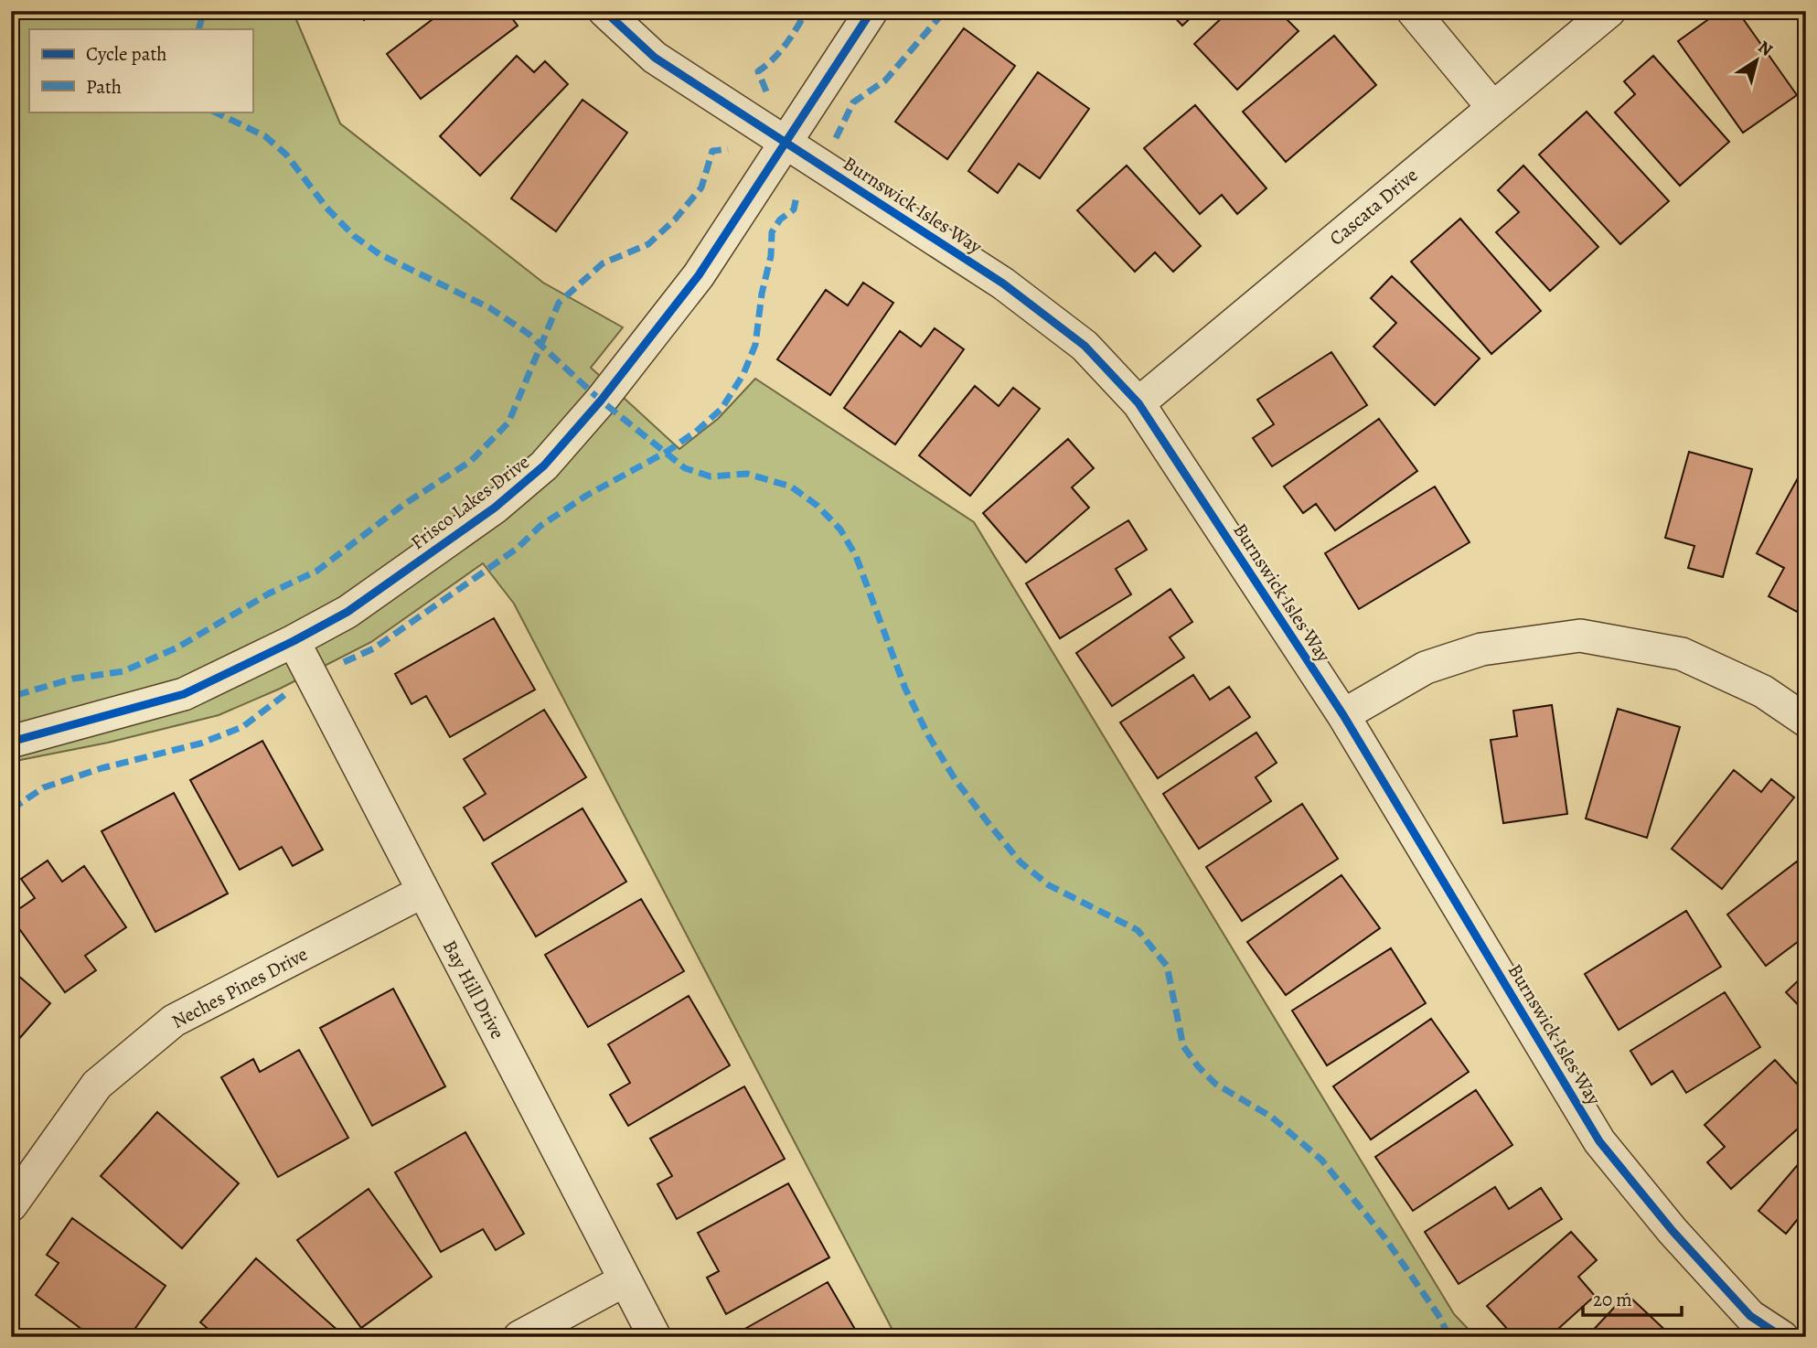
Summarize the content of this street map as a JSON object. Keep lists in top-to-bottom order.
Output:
{
  "streets": {
    "street": [
      "Burnswick Isles Way",
      "Cascata Drive",
      "Frisco Lakes Drive",
      "Neches Pines Drive",
      "Bay Hill Drive"
    ]
  },
  "crossings": [
    ["Burnswick Isles Way", "Cascata Drive"],
    ["Burnswick Isles Way", "Frisco Lakes Drive"],
    ["Frisco Lakes Drive", "Bay Hill Drive"],
    ["Neches Pines Drive", "Bay Hill Drive"]
  ],
  "legend": ["Cycle path", "Path"],
  "scale_bar": "20 m",
  "north": "top right"
}
